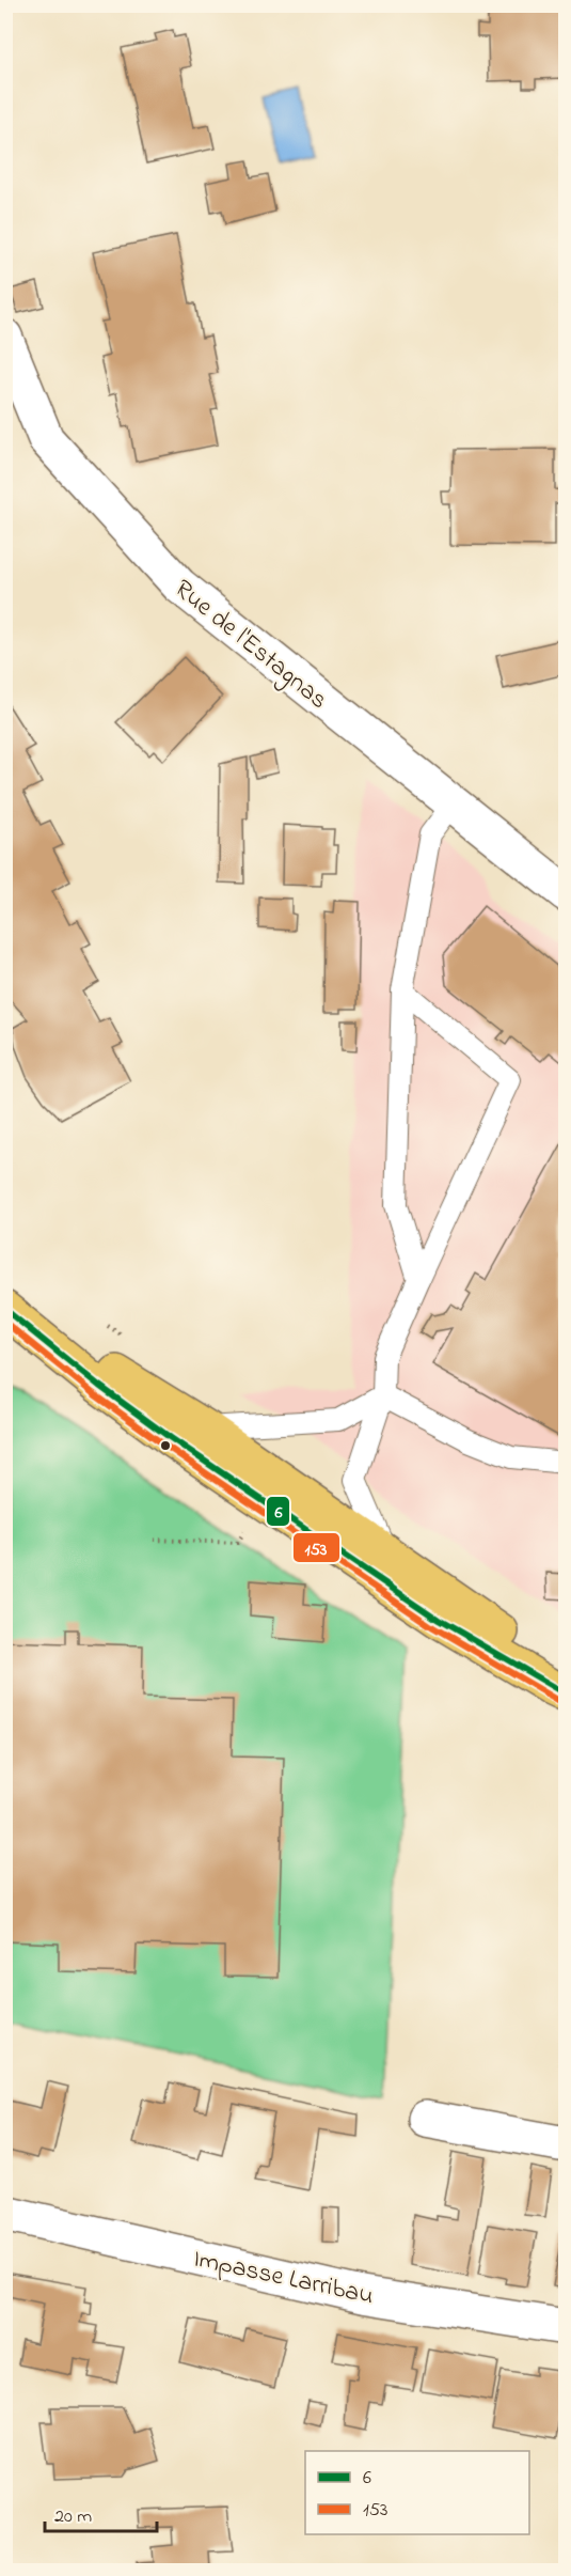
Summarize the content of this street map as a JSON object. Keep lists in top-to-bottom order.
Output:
{
  "streets": {
    "street": ["Rue de l'Estagnas", "Impasse Larribau"]
  },
  "lines": ["transit line 6", "transit line 153"],
  "legend": ["6", "153"],
  "scale_bar": "20 m"
}
